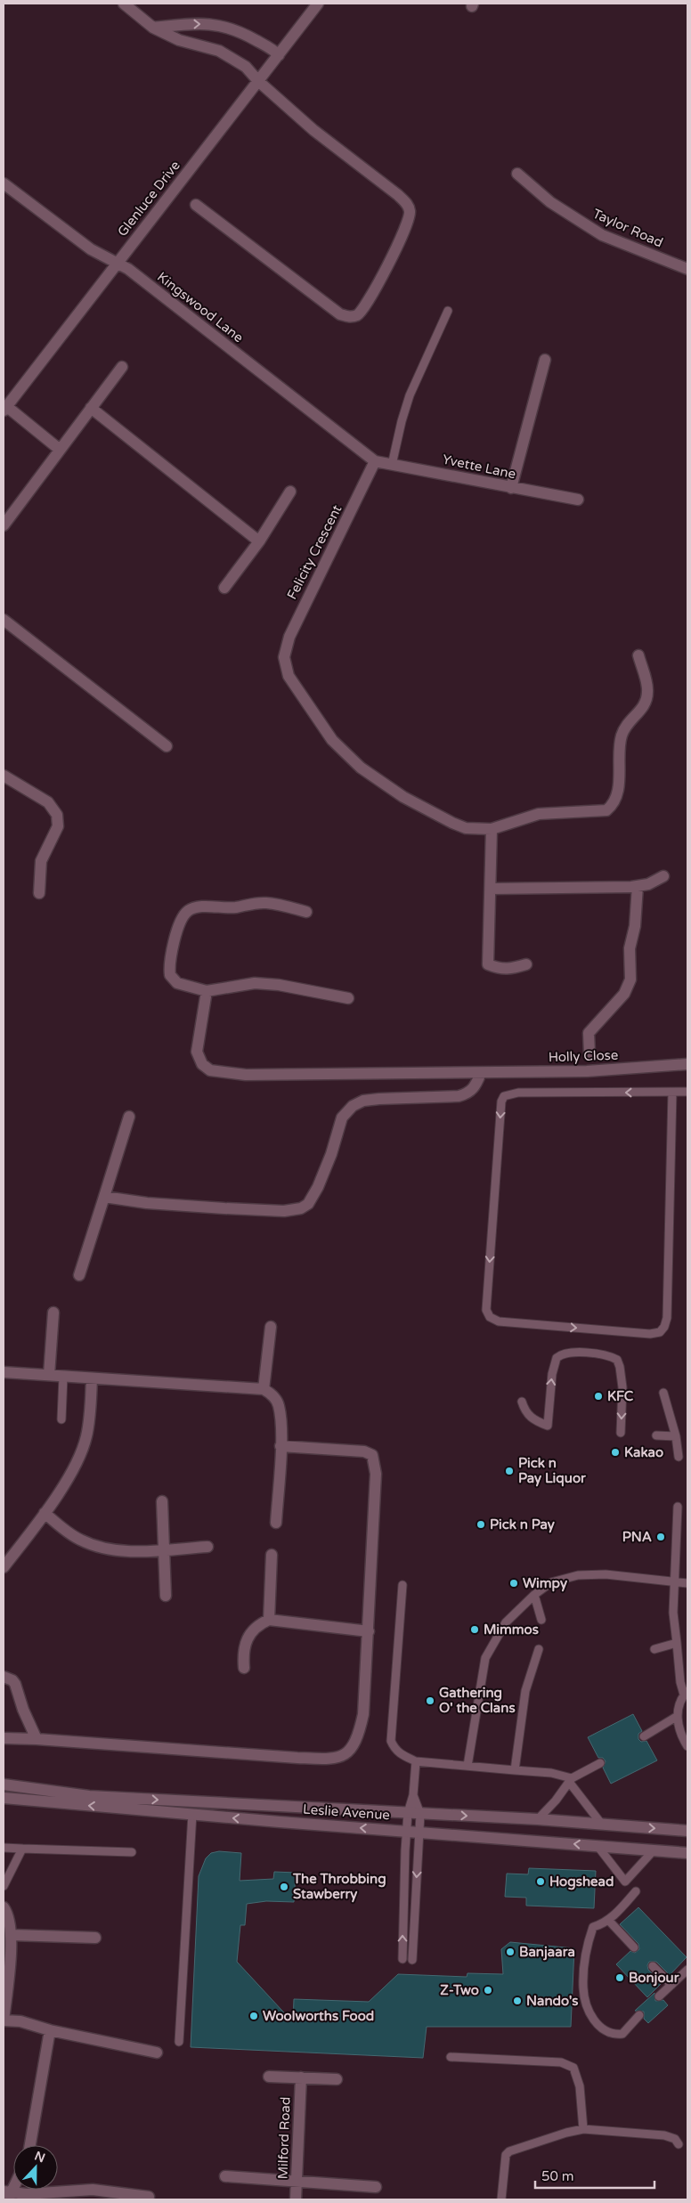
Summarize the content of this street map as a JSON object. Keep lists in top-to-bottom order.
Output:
{
  "streets": {
    "street": [
      "Glenluce Drive",
      "Taylor Road",
      "Kingswood Lane",
      "Yvette Lane",
      "Felicity Crescent",
      "Holly Close",
      "Leslie Avenue",
      "Milford Road"
    ]
  },
  "crossings": [
    ["Glenluce Drive", "Kingswood Lane"],
    ["Kingswood Lane", "Yvette Lane"],
    ["Kingswood Lane", "Felicity Crescent"],
    ["Yvette Lane", "Felicity Crescent"]
  ],
  "places": [
    "KFC",
    "Kakao",
    "Pick n Pay Liquor",
    "Pick n Pay",
    "PNA",
    "Wimpy",
    "Mimmos",
    "Gathering O' the Clans",
    "Hogshead",
    "The Throbbing Stawberry",
    "Banjaara",
    "Bonjour",
    "Z-Two",
    "Nando's",
    "Woolworths Food"
  ],
  "scale_bar": "50 m",
  "north": "top"
}
